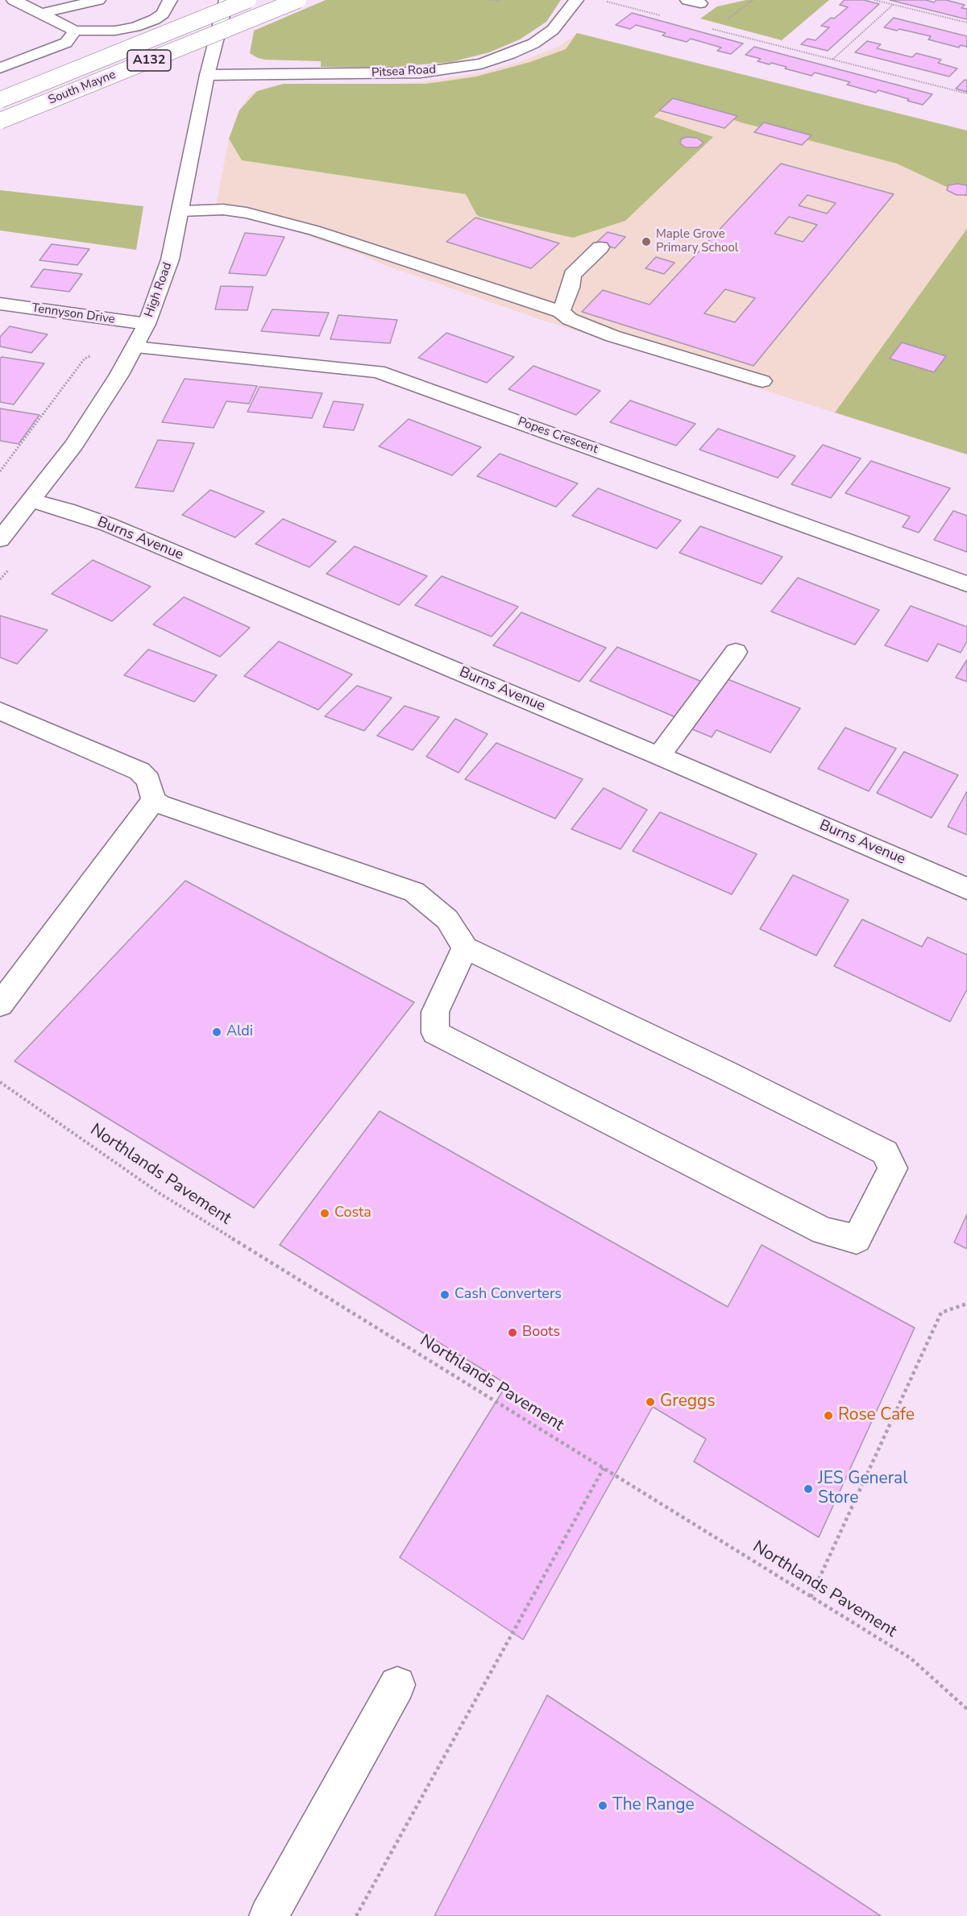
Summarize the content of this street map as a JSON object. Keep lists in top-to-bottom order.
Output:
{
  "streets": {
    "street": [
      "A132",
      "Pitsea Road",
      "South Mayne",
      "High Road",
      "Tennyson Drive",
      "Popes Crescent",
      "Burns Avenue"
    ],
    "path": ["Northlands Pavement"]
  },
  "crossings": [
    ["Pitsea Road", "High Road"],
    ["High Road", "Tennyson Drive"],
    ["High Road", "Popes Crescent"],
    ["High Road", "Burns Avenue"]
  ],
  "places": [
    "Maple Grove Primary School",
    "Aldi",
    "Costa",
    "Cash Converters",
    "Boots",
    "Greggs",
    "Rose Cafe",
    "JES General Store",
    "The Range"
  ]
}
